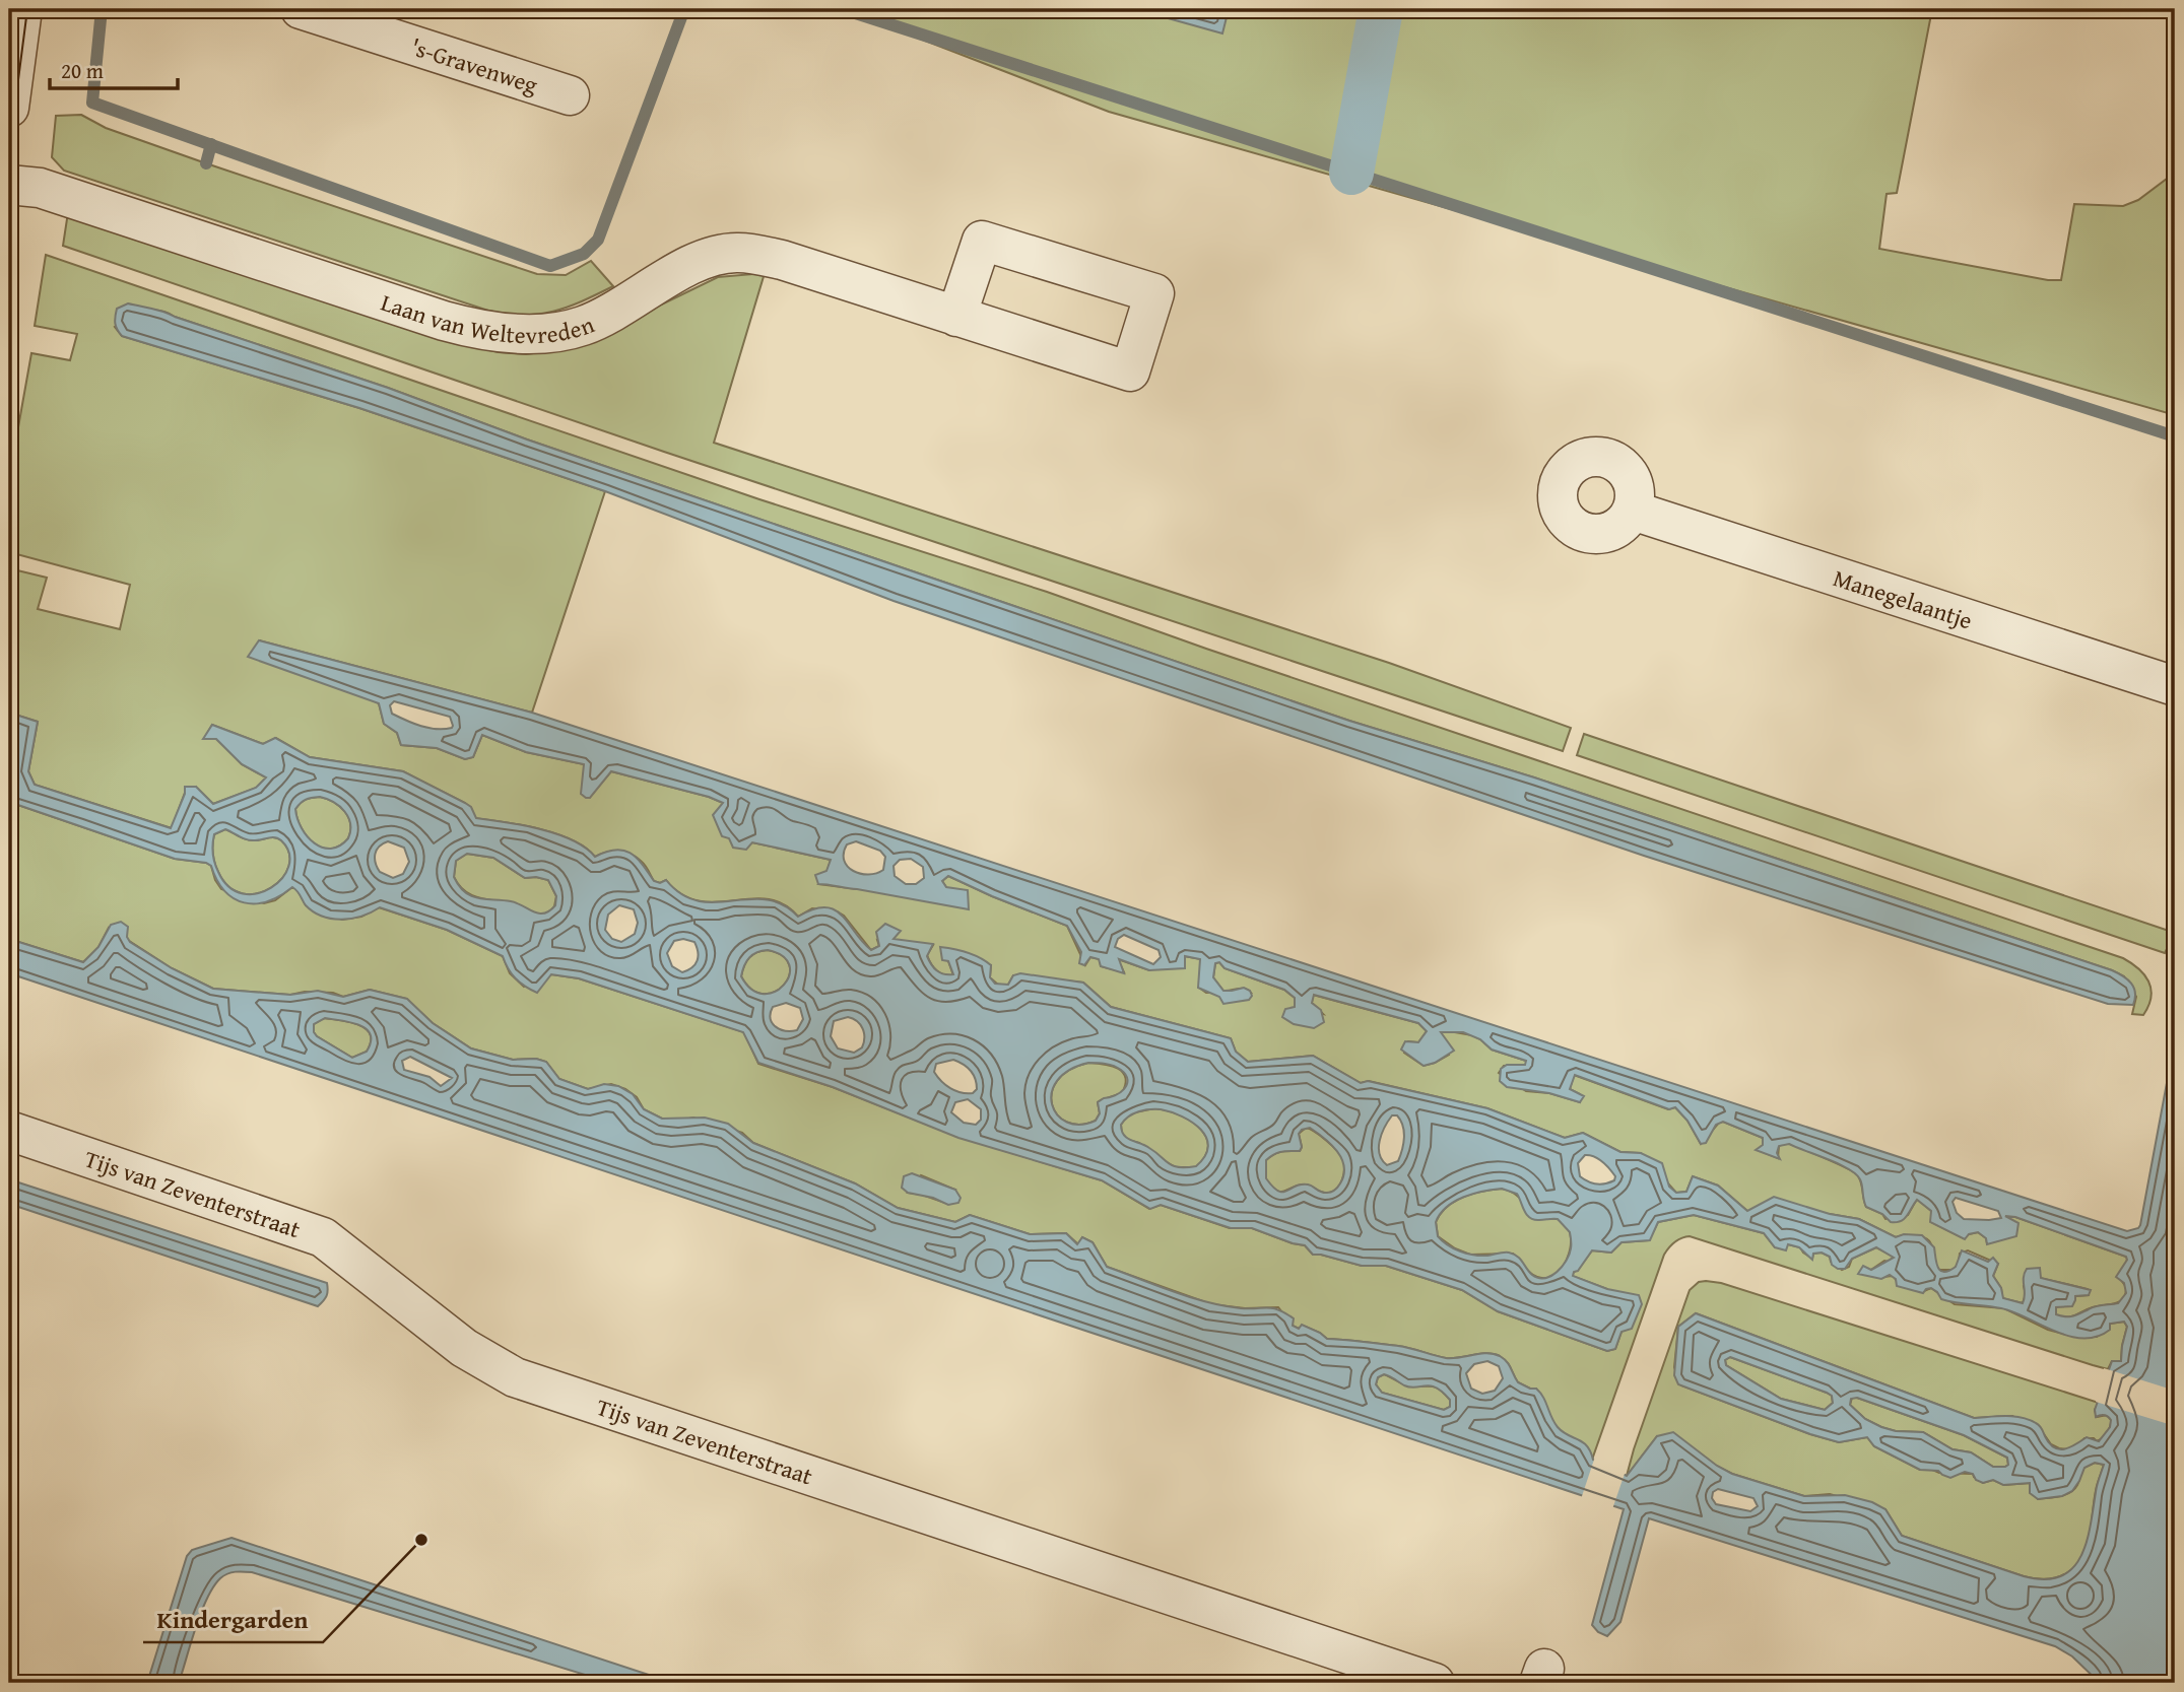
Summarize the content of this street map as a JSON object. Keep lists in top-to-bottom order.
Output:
{
  "streets": {
    "street": [
      "'s-Gravenweg",
      "Laan van Weltevreden",
      "Manegelaantje",
      "Tijs van Zeventerstraat"
    ]
  },
  "places": ["Kindergarden"],
  "scale_bar": "20 m"
}
